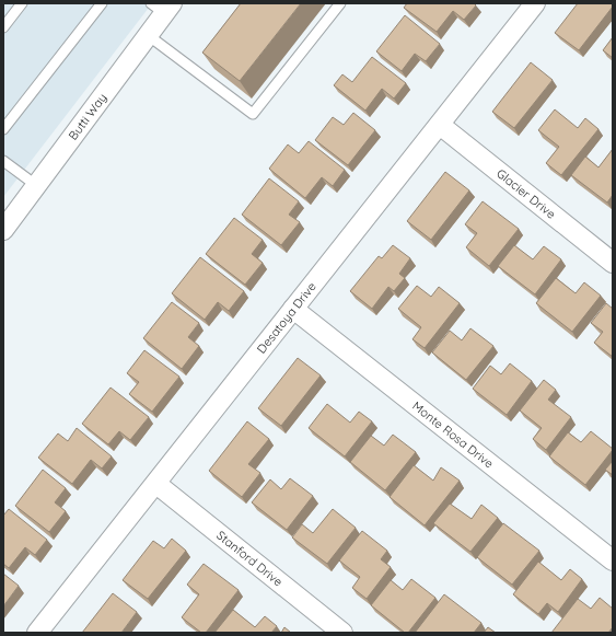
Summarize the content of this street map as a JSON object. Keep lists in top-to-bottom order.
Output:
{
  "streets": {
    "street": [
      "Butti Way",
      "Glacier Drive",
      "Desatoya Drive",
      "Monte Rosa Drive",
      "Stanford Drive"
    ]
  },
  "crossings": [
    ["Glacier Drive", "Desatoya Drive"],
    ["Desatoya Drive", "Monte Rosa Drive"],
    ["Desatoya Drive", "Stanford Drive"]
  ]
}
